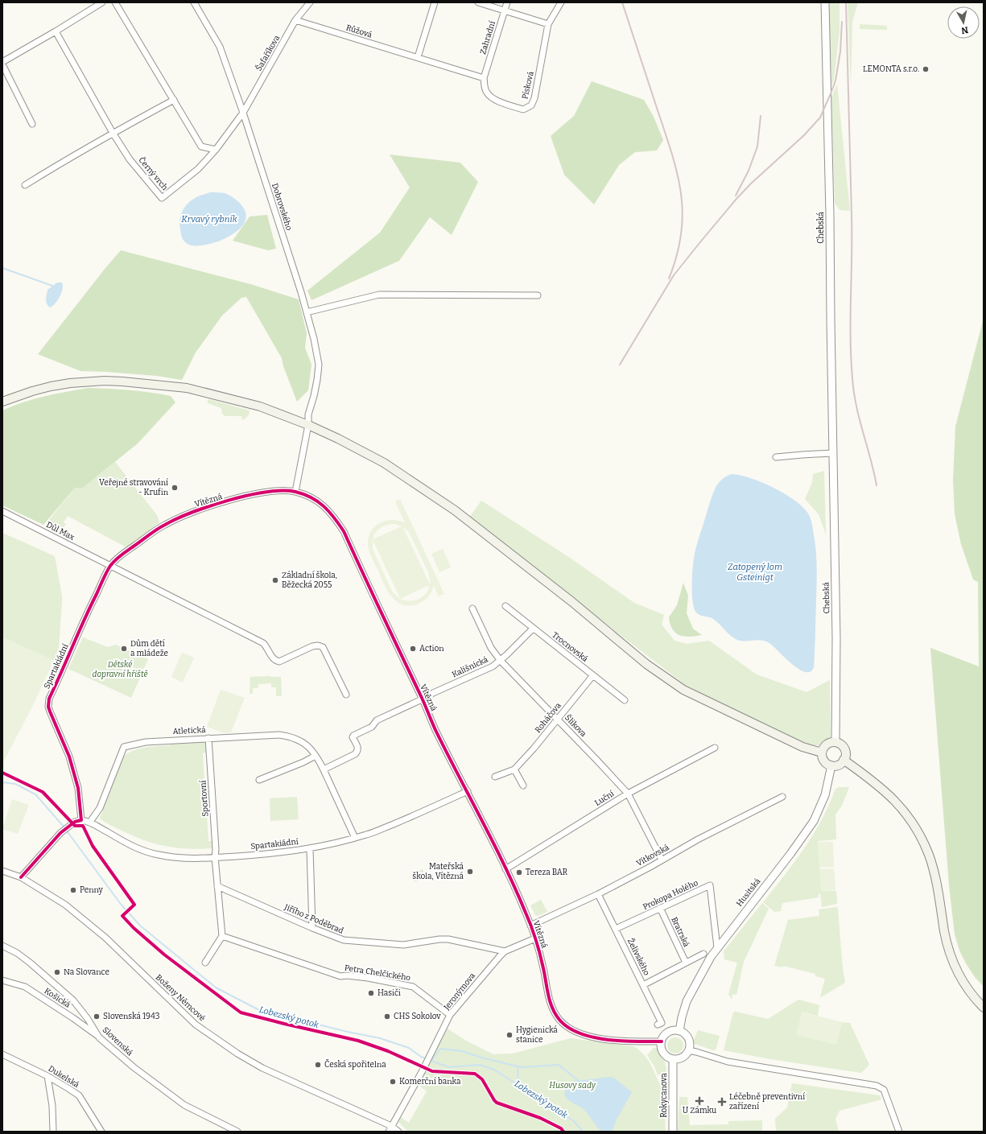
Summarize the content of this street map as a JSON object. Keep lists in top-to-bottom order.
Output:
{
  "streets": {
    "street": [
      "Růžová",
      "Zahradní",
      "Šafaříkova",
      "Písková",
      "Černý vrch",
      "Dobrovského",
      "Chebská",
      "Vítězná",
      "Důl Max",
      "Trocnovská",
      "Spartakiádní",
      "Kališnická",
      "Roháčova",
      "Šlikova",
      "Atletická",
      "Sportovní",
      "Luční",
      "Vítkovská",
      "Husitská",
      "Prokopa Holého",
      "Jiřího z Poděbrad",
      "Bratrská",
      "Želivského",
      "Petra Chelčického",
      "Jeronýmova",
      "Košická",
      "Boženy Němcové",
      "Slovenská",
      "Dukelská",
      "Rokycanova"
    ]
  },
  "crossings": [
    ["Růžová", "Zahradní"],
    ["Růžová", "Šafaříkova"],
    ["Růžová", "Písková"],
    ["Zahradní", "Písková"],
    ["Šafaříkova", "Černý vrch"],
    ["Šafaříkova", "Dobrovského"],
    ["Černý vrch", "Dobrovského"],
    ["Dobrovského", "Vítězná"],
    ["Chebská", "Husitská"],
    ["Vítězná", "Důl Max"],
    ["Vítězná", "Spartakiádní"],
    ["Vítězná", "Kališnická"],
    ["Vítězná", "Luční"],
    ["Vítězná", "Vítkovská"],
    ["Vítězná", "Husitská"],
    ["Vítězná", "Jeronýmova"],
    ["Vítězná", "Rokycanova"],
    ["Důl Max", "Spartakiádní"],
    ["Trocnovská", "Kališnická"],
    ["Trocnovská", "Roháčova"],
    ["Spartakiádní", "Atletická"],
    ["Spartakiádní", "Sportovní"],
    ["Kališnická", "Šlikova"],
    ["Roháčova", "Šlikova"],
    ["Šlikova", "Luční"],
    ["Šlikova", "Vítkovská"],
    ["Atletická", "Sportovní"],
    ["Sportovní", "Jiřího z Poděbrad"],
    ["Sportovní", "Petra Chelčického"],
    ["Vítkovská", "Želivského"],
    ["Husitská", "Prokopa Holého"],
    ["Husitská", "Rokycanova"],
    ["Prokopa Holého", "Bratrská"],
    ["Prokopa Holého", "Želivského"],
    ["Jiřího z Poděbrad", "Jeronýmova"],
    ["Petra Chelčického", "Jeronýmova"],
    ["Jeronýmova", "Boženy Němcové"],
    ["Košická", "Slovenská"]
  ],
  "water": ["Krvavý rybník", "Zatopený lom Gsteinigt", "Lobezský potok"],
  "parks": ["Dětské dopravní hřiště", "Husovy sady"],
  "places": {
    "other": [
      "LEMONTA s.r.o.",
      "Veřejné stravování - Krufin",
      "Základní škola, Běžecká 2055",
      "Dům dětí a mládeže",
      "Action",
      "Mateřská škola, Vítězná",
      "Tereza BAR",
      "Penny",
      "Na Slovance",
      "Hasiči",
      "Slovenská 1943",
      "CHS Sokolov",
      "Hygienická stanice",
      "Česká spořitelna",
      "Komerční banka"
    ],
    "health": ["U Zámku", "Léčebně preventivní zařízení"]
  },
  "north": "bottom"
}
